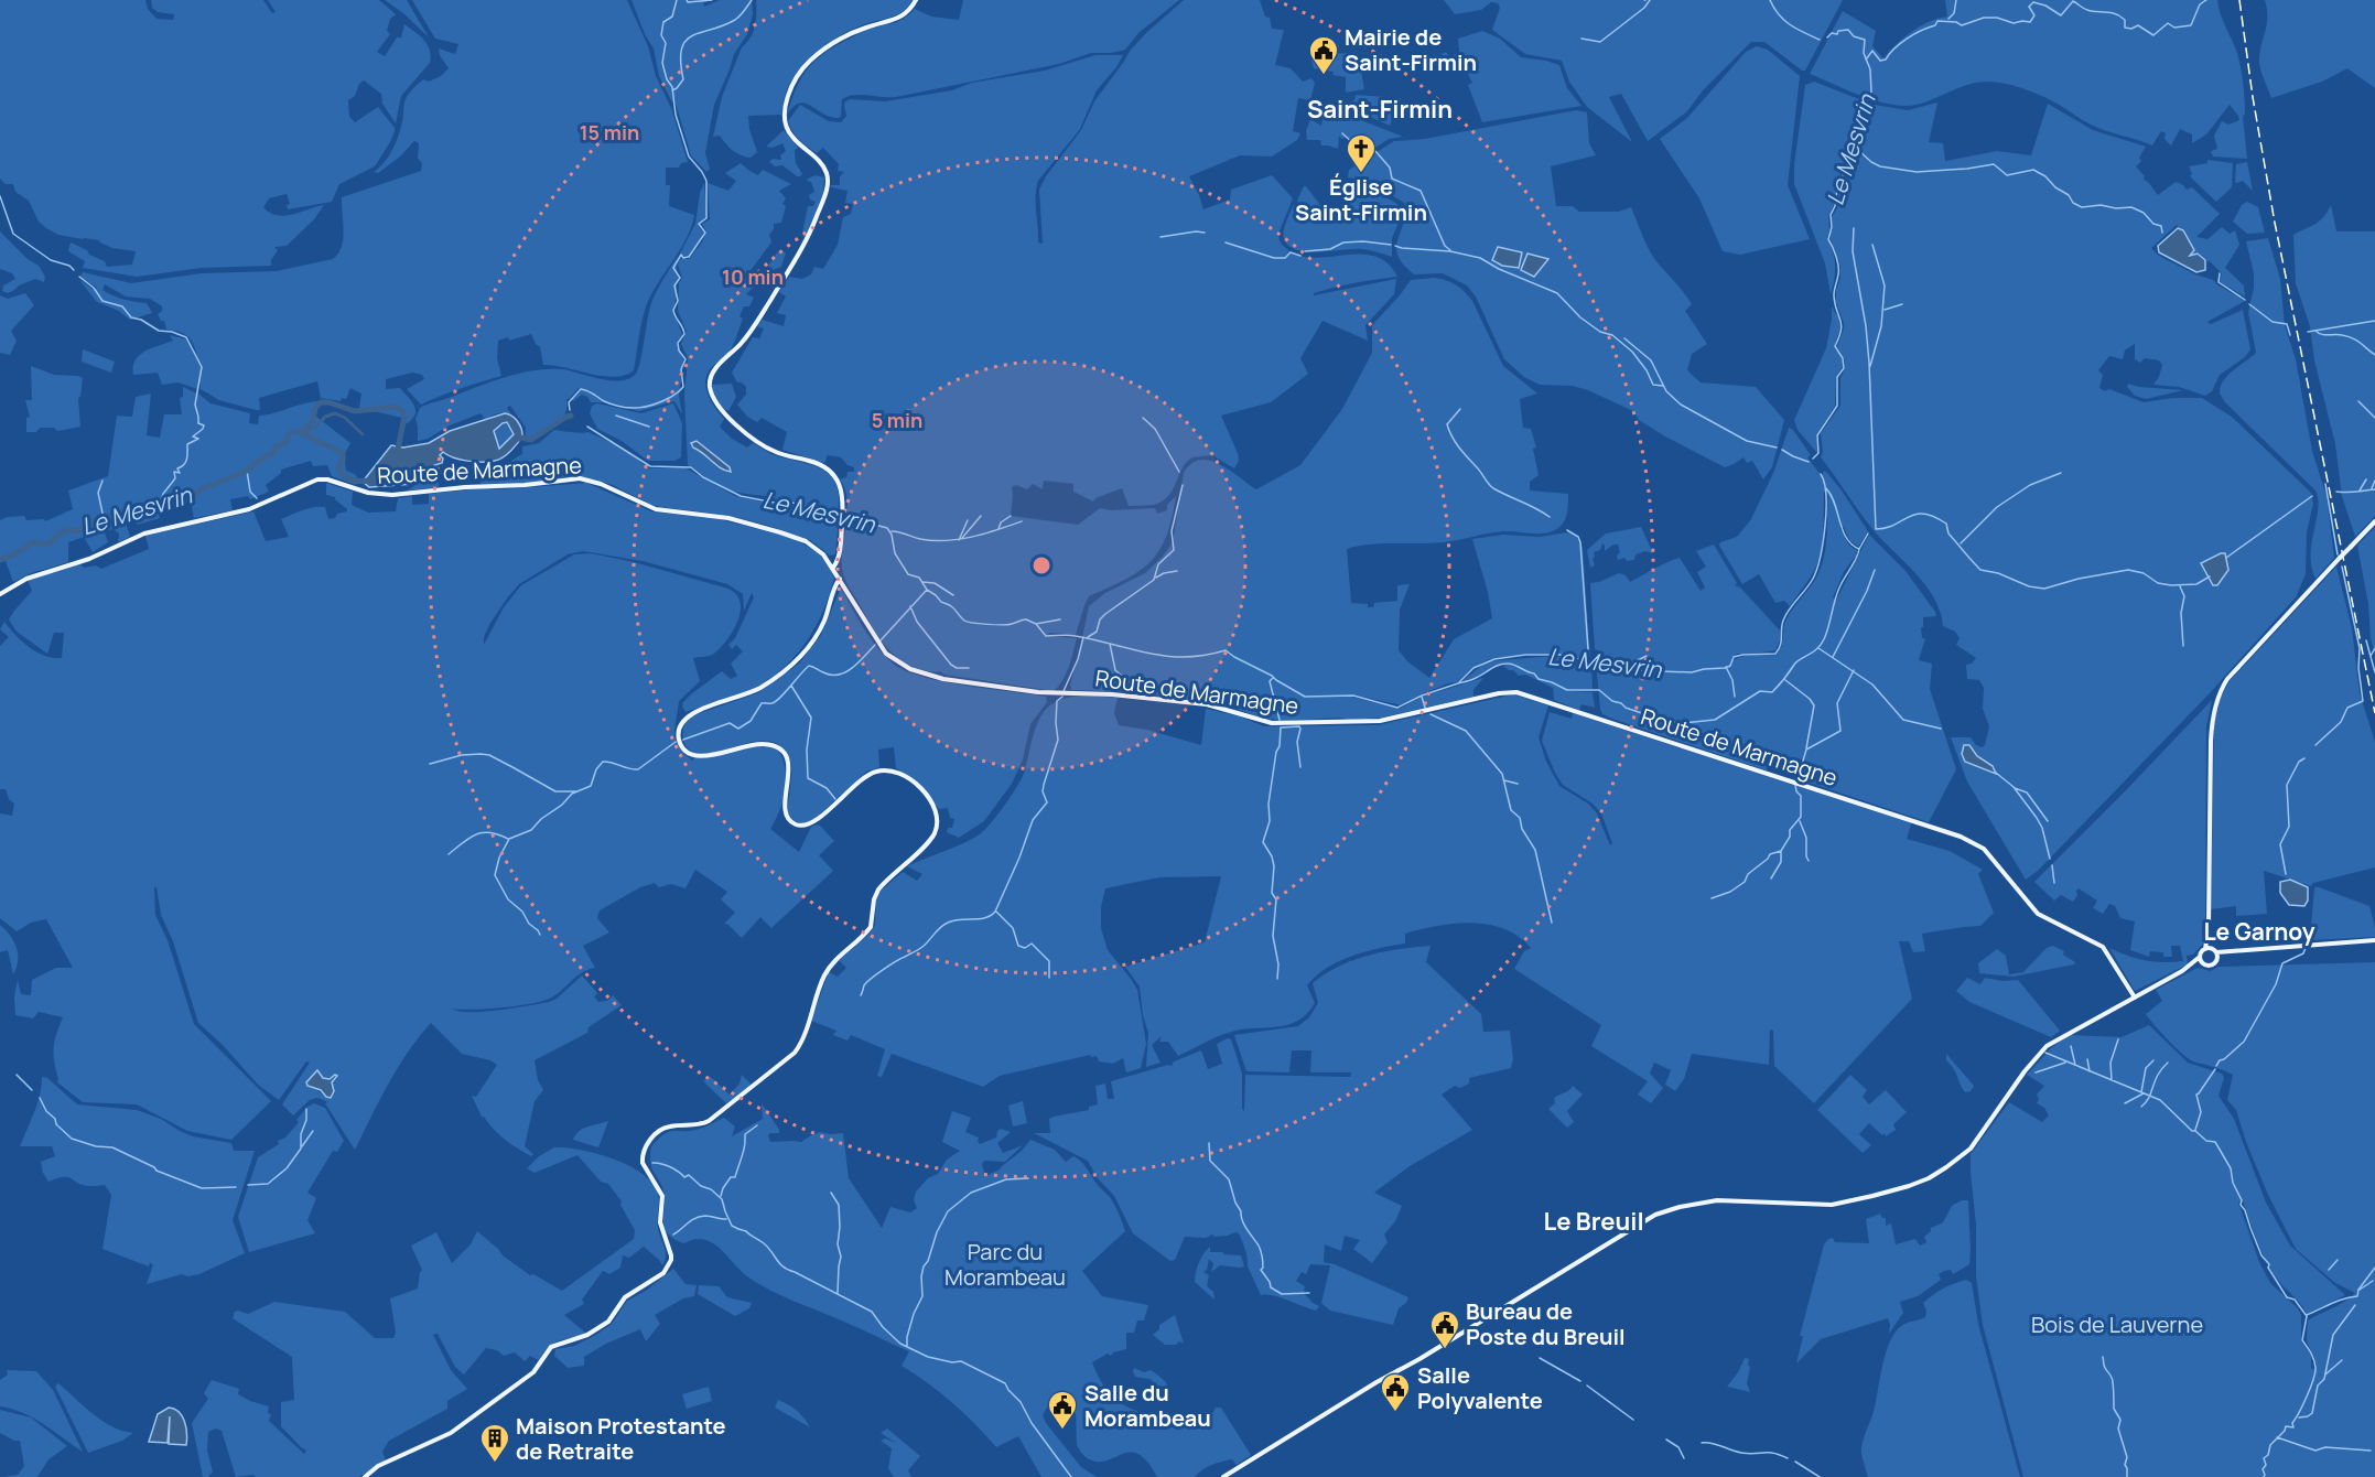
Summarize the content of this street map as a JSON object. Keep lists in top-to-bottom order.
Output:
{
  "streets": {
    "main road": ["Route de Marmagne"]
  },
  "districts": ["Saint-Firmin", "Le Garnoy", "Le Breuil"],
  "water": ["Le Mesvrin"],
  "parks": ["Parc du Morambeau", "Bois de Lauverne"],
  "places": {
    "public building": [
      "Mairie de Saint-Firmin",
      "Bureau de Poste du Breuil",
      "Salle Polyvalente",
      "Salle du Morambeau"
    ],
    "church": ["Église Saint-Firmin"],
    "building": ["Maison Protestante de Retraite"]
  },
  "rings": ["15 min", "10 min", "5 min"]
}
